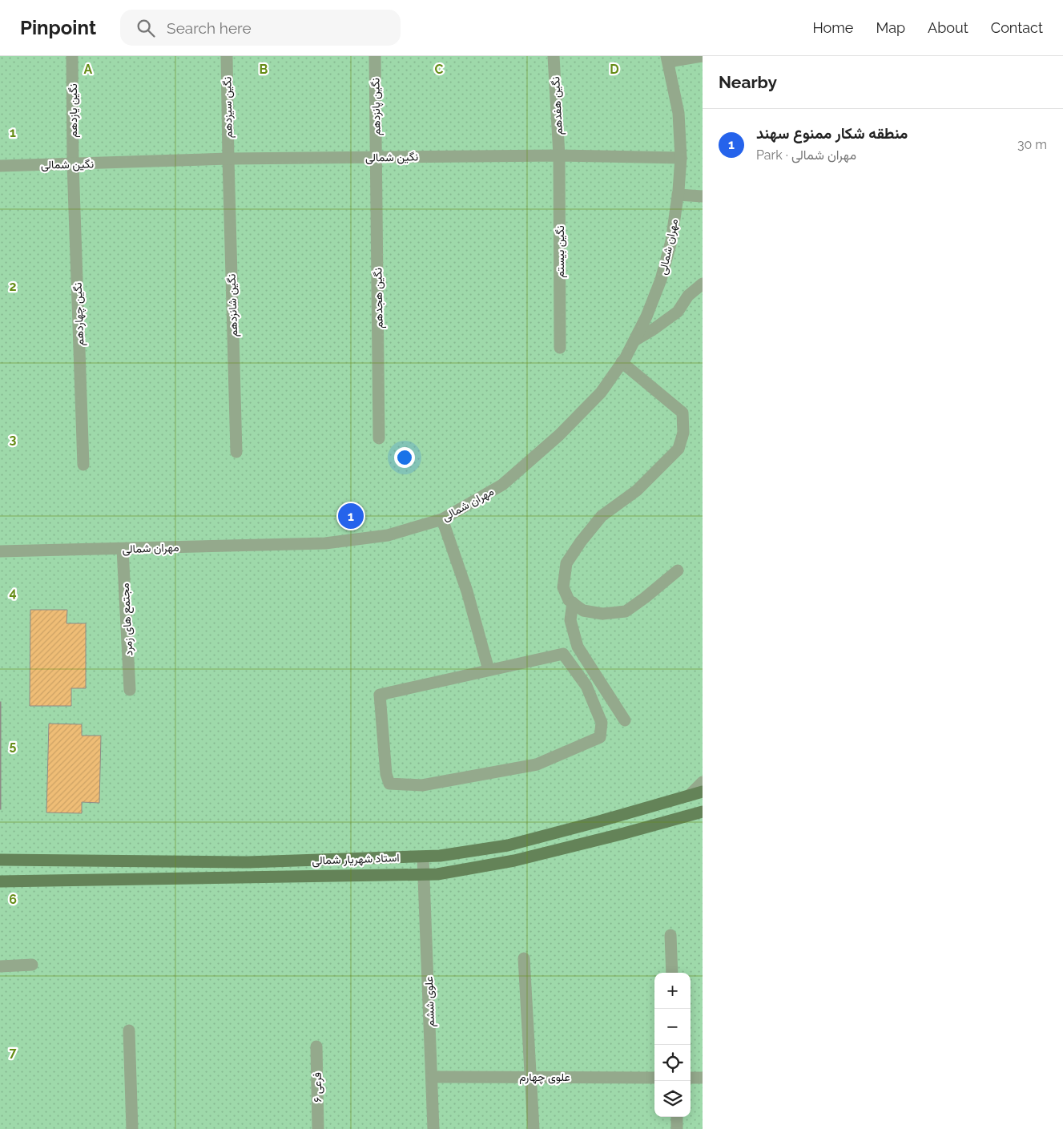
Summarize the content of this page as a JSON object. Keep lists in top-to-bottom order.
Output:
{
  "streets": {
    "street": [
      "نگین هفدهم",
      "نگین پانزدهم",
      "نگین سیزدهم",
      "نگین یازدهم",
      "نگین شمالی",
      "مهران شمالی",
      "نگین بیستم",
      "نگین هجدهم",
      "نگین شانزدهم",
      "نگین چهاردهم",
      "مجتمع های زمرد",
      "استاد شهریار شمالی",
      "علوی ششم",
      "علوی چهارم",
      "فرعی ۶"
    ]
  },
  "crossings": [
    ["نگین هفدهم", "نگین شمالی"],
    ["نگین هفدهم", "نگین بیستم"],
    ["نگین پانزدهم", "نگین شمالی"],
    ["نگین پانزدهم", "نگین هجدهم"],
    ["نگین سیزدهم", "نگین شمالی"],
    ["نگین سیزدهم", "نگین شانزدهم"],
    ["نگین یازدهم", "نگین شمالی"],
    ["نگین یازدهم", "نگین چهاردهم"],
    ["نگین شمالی", "مهران شمالی"],
    ["نگین شمالی", "نگین بیستم"],
    ["نگین شمالی", "نگین هجدهم"],
    ["نگین شمالی", "نگین شانزدهم"],
    ["نگین شمالی", "نگین چهاردهم"],
    ["مهران شمالی", "مجتمع های زمرد"],
    ["استاد شهریار شمالی", "علوی ششم"],
    ["علوی ششم", "علوی چهارم"]
  ],
  "page": {
    "header": "Pinpoint",
    "search": "Search here",
    "nav": [
      "Home",
      "Map",
      "About",
      "Contact"
    ],
    "heading": "Nearby",
    "list": [
      {
        "mark": "1",
        "name": "منطقه شکار ممنوع سهند",
        "note": "Park · مهران شمالی",
        "value": "30 m"
      }
    ],
    "pins": "1",
    "map_buttons": ["+", "−"]
  },
  "grid": {
    "columns": [
      "A",
      "B",
      "C",
      "D"
    ],
    "rows": [
      "1",
      "2",
      "3",
      "4",
      "5",
      "6",
      "7"
    ]
  }
}
